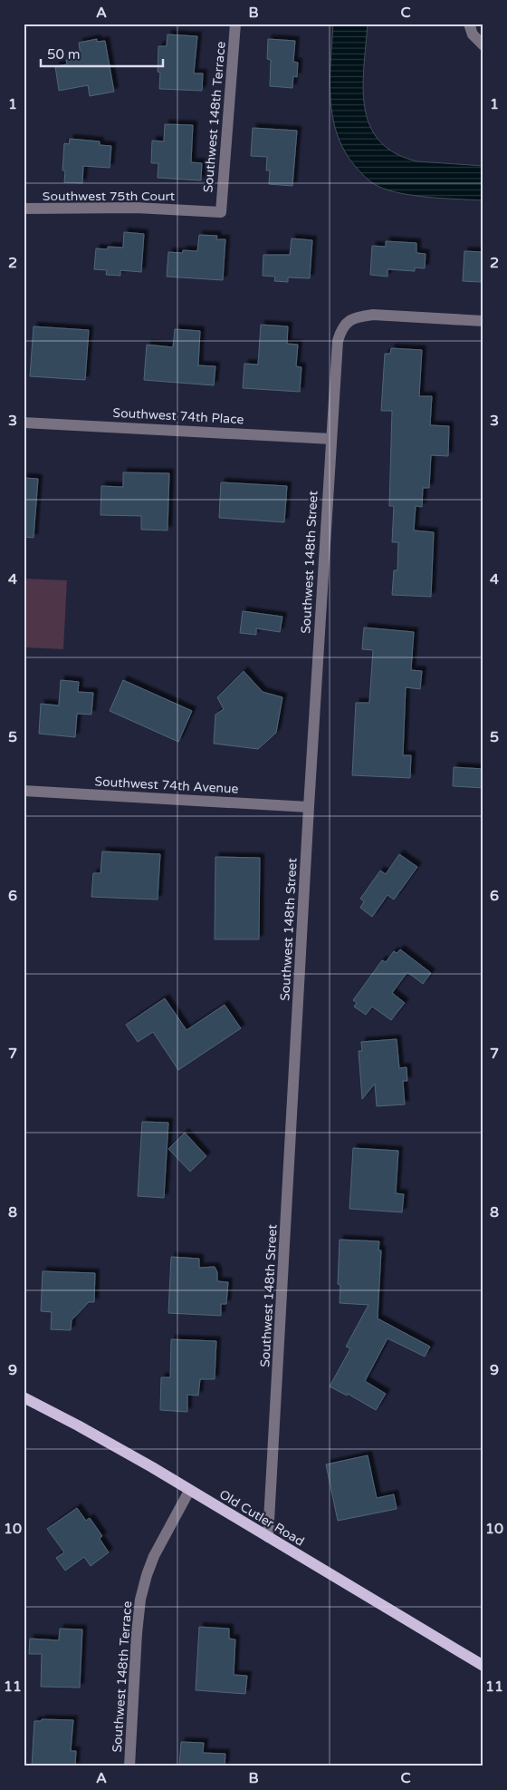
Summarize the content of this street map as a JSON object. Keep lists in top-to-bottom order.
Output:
{
  "streets": {
    "main road": ["Old Cutler Road"],
    "street": [
      "Southwest 148th Terrace",
      "Southwest 75th Court",
      "Southwest 74th Place",
      "Southwest 148th Street",
      "Southwest 74th Avenue"
    ]
  },
  "crossings": [
    ["Southwest 148th Terrace", "Southwest 75th Court"],
    ["Southwest 148th Terrace", "Old Cutler Road"],
    ["Southwest 74th Place", "Southwest 148th Street"],
    ["Southwest 148th Street", "Southwest 74th Avenue"],
    ["Southwest 148th Street", "Old Cutler Road"]
  ],
  "scale_bar": "50 m",
  "grid": {
    "columns": ["A", "B", "C"],
    "rows": [
      "1",
      "2",
      "3",
      "4",
      "5",
      "6",
      "7",
      "8",
      "9",
      "10",
      "11"
    ]
  }
}
